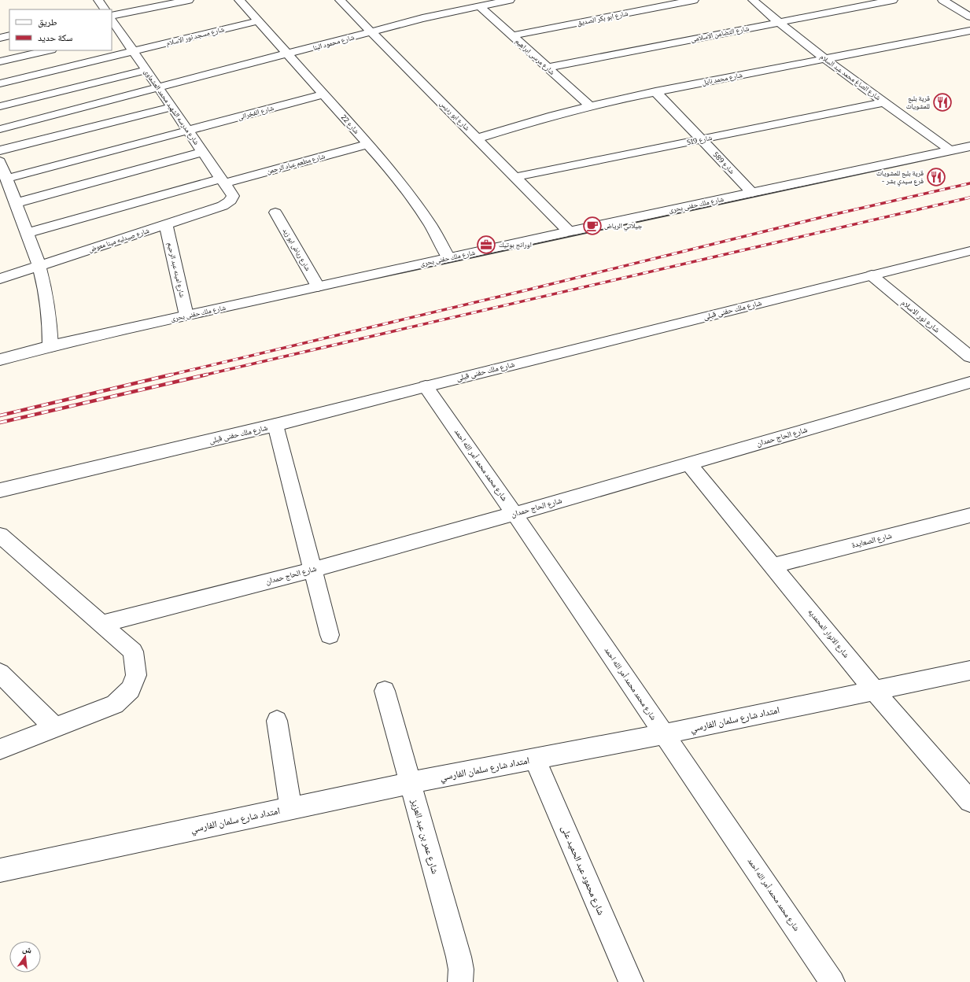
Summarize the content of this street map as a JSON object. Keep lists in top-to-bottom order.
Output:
{
  "streets": {
    "street": [
      "شارع ابو بكر الصديق",
      "شارع التضامن الاسلامى",
      "شارع مسجد نور الاسلام",
      "شارع محمود البنا",
      "شارع مرسى ابراهيم",
      "شارع الصاغ محمد عبد السلام",
      "شارع محمد نايل",
      "شارع مدرسه الشهيد محمد العشماوى",
      "شارع الفخرانى",
      "شارع ابو رديس",
      "شارع 22",
      "شارع 519",
      "شارع 589",
      "شارع مطعم عباد الرحمن",
      "شارع ملك حفنى بحرى",
      "شارع صيدليه مينا معوض",
      "شارع رياض ابو زيد",
      "شارع امينه عبد الرحيم",
      "شارع ملك حفنى قبلى",
      "شارع نور الاسلام",
      "شارع الحاج حمدان",
      "شارع محمد محمد أمر الله احمد",
      "شارع الصعايدة",
      "شارع الانوار المحمديه",
      "امتداد شارع سلمان الفارسي",
      "شارع عمر بن عبد العزيز",
      "شارع محمود عبد الحميد على"
    ]
  },
  "crossings": [
    ["شارع ابو بكر الصديق", "شارع مرسى ابراهيم"],
    ["شارع التضامن الاسلامى", "شارع مرسى ابراهيم"],
    ["شارع التضامن الاسلامى", "شارع الصاغ محمد عبد السلام"],
    ["شارع مسجد نور الاسلام", "شارع مدرسه الشهيد محمد العشماوى"],
    ["شارع مسجد نور الاسلام", "شارع 22"],
    ["شارع محمود البنا", "شارع مرسى ابراهيم"],
    ["شارع محمود البنا", "شارع مدرسه الشهيد محمد العشماوى"],
    ["شارع محمود البنا", "شارع ابو رديس"],
    ["شارع محمود البنا", "شارع 22"],
    ["شارع مرسى ابراهيم", "شارع محمد نايل"],
    ["شارع الصاغ محمد عبد السلام", "شارع محمد نايل"],
    ["شارع الصاغ محمد عبد السلام", "شارع 519"],
    ["شارع الصاغ محمد عبد السلام", "شارع ملك حفنى بحرى"],
    ["شارع محمد نايل", "شارع ابو رديس"],
    ["شارع محمد نايل", "شارع 589"],
    ["شارع مدرسه الشهيد محمد العشماوى", "شارع الفخرانى"],
    ["شارع مدرسه الشهيد محمد العشماوى", "شارع مطعم عباد الرحمن"],
    ["شارع مدرسه الشهيد محمد العشماوى", "شارع صيدليه مينا معوض"],
    ["شارع الفخرانى", "شارع 22"],
    ["شارع ابو رديس", "شارع 519"],
    ["شارع ابو رديس", "شارع ملك حفنى بحرى"],
    ["شارع 22", "شارع مطعم عباد الرحمن"],
    ["شارع 22", "شارع ملك حفنى بحرى"],
    ["شارع 519", "شارع 589"],
    ["شارع 589", "شارع ملك حفنى بحرى"],
    ["شارع ملك حفنى بحرى", "شارع رياض ابو زيد"],
    ["شارع ملك حفنى بحرى", "شارع امينه عبد الرحيم"],
    ["شارع صيدليه مينا معوض", "شارع امينه عبد الرحيم"],
    ["شارع ملك حفنى قبلى", "شارع نور الاسلام"],
    ["شارع ملك حفنى قبلى", "شارع محمد محمد أمر الله احمد"],
    ["شارع الحاج حمدان", "شارع محمد محمد أمر الله احمد"],
    ["شارع الحاج حمدان", "شارع الانوار المحمديه"],
    ["شارع محمد محمد أمر الله احمد", "امتداد شارع سلمان الفارسي"],
    ["شارع الصعايدة", "شارع الانوار المحمديه"],
    ["شارع الانوار المحمديه", "امتداد شارع سلمان الفارسي"],
    ["امتداد شارع سلمان الفارسي", "شارع عمر بن عبد العزيز"],
    ["امتداد شارع سلمان الفارسي", "شارع محمود عبد الحميد على"]
  ],
  "places": {
    "restaurant": ["قرية بلبع للمشويات", "قرية بلبع للمشويات - فرع سيدي بشر"],
    "cafe": ["جيلاتي الرياض"],
    "office": ["اورانج بوتيك"]
  },
  "legend": ["طريق", "سكة حديد"],
  "north": "top"
}
